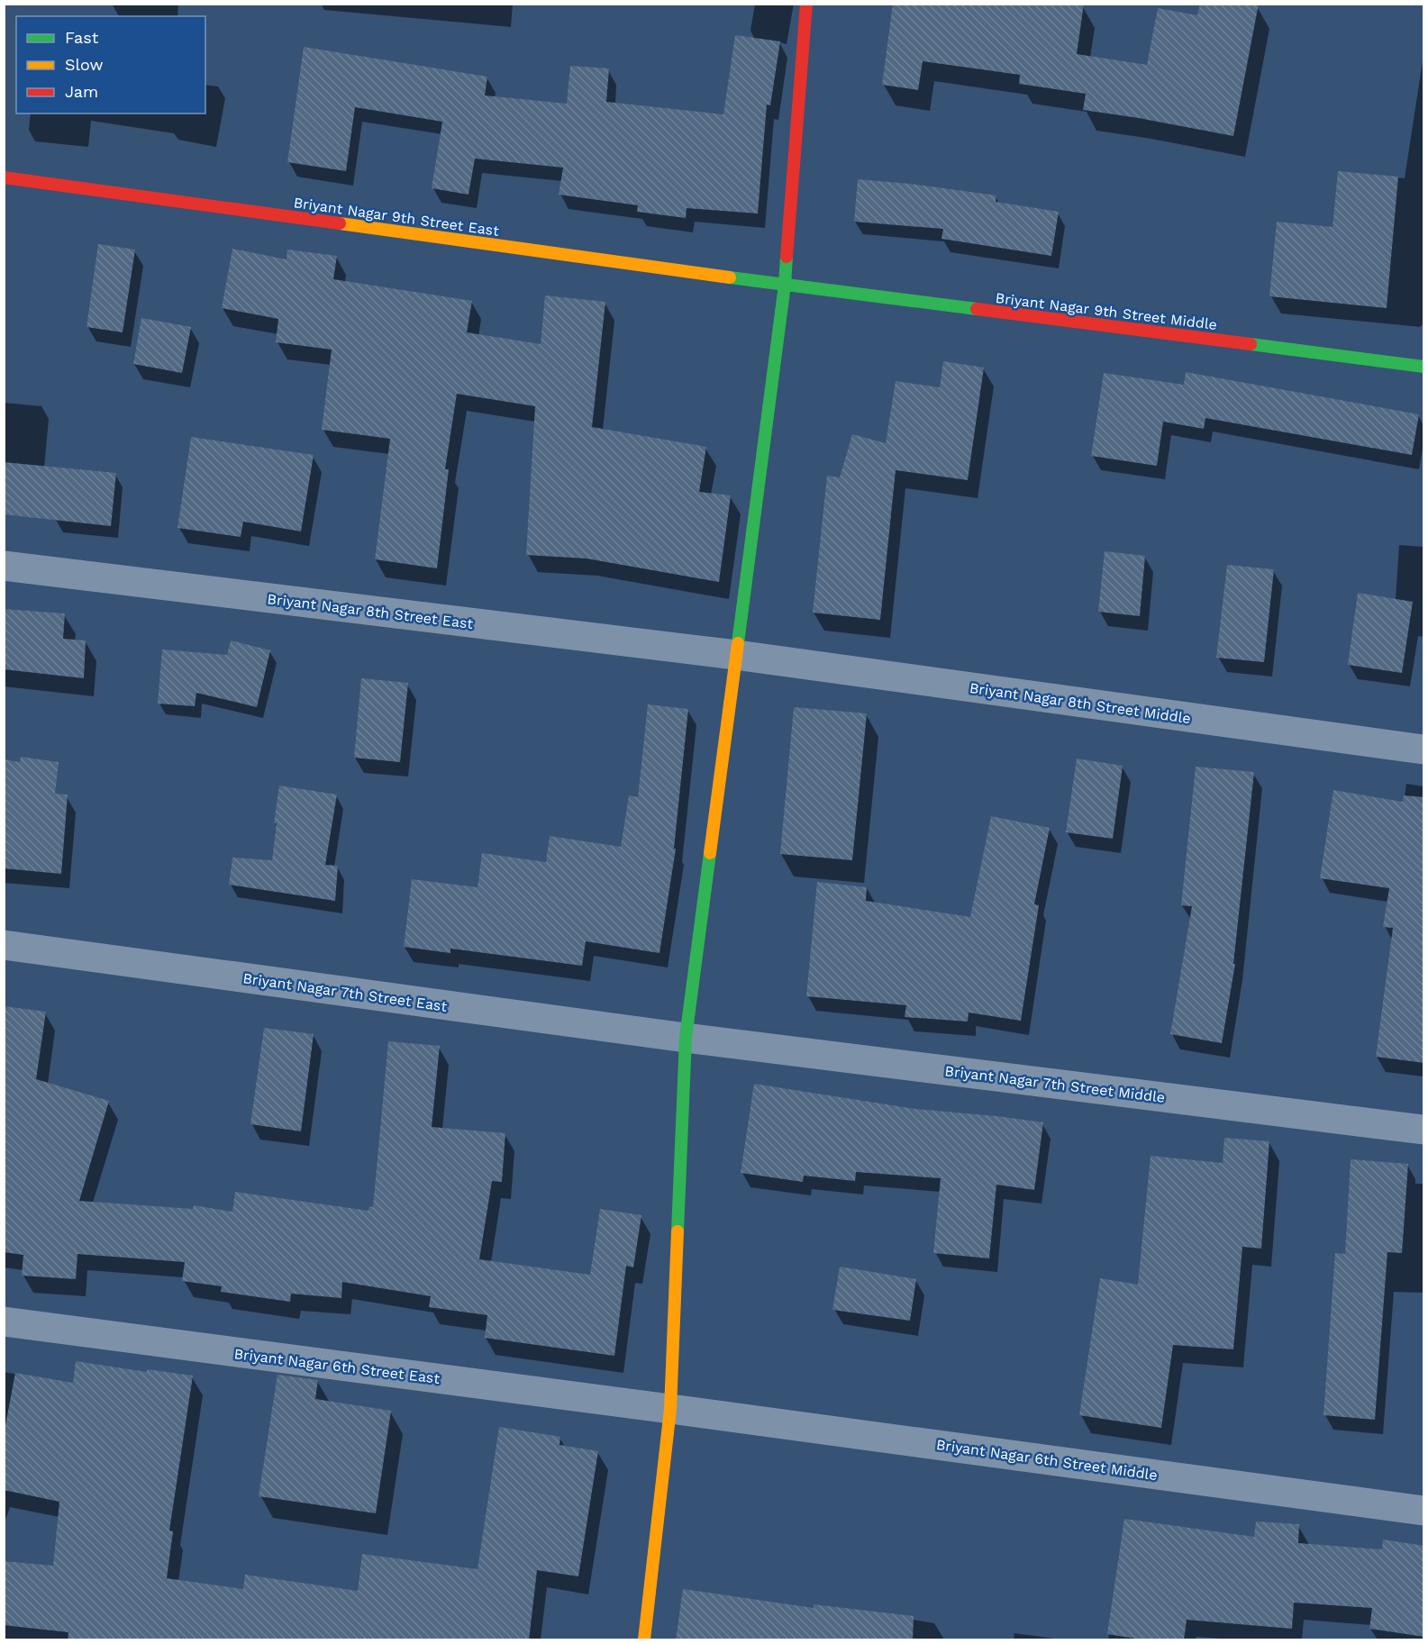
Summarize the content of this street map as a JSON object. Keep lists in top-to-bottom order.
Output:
{
  "streets": {
    "street": [
      "Briyant Nagar 9th Street East",
      "Briyant Nagar 9th Street Middle",
      "Briyant Nagar 8th Street East",
      "Briyant Nagar 8th Street Middle",
      "Briyant Nagar 7th Street East",
      "Briyant Nagar 7th Street Middle",
      "Briyant Nagar 6th Street East",
      "Briyant Nagar 6th Street Middle"
    ]
  },
  "crossings": [
    ["Briyant Nagar 9th Street East", "Briyant Nagar 9th Street Middle"],
    ["Briyant Nagar 8th Street East", "Briyant Nagar 8th Street Middle"],
    ["Briyant Nagar 7th Street East", "Briyant Nagar 7th Street Middle"],
    ["Briyant Nagar 6th Street East", "Briyant Nagar 6th Street Middle"]
  ],
  "legend": ["Fast", "Slow", "Jam"]
}
